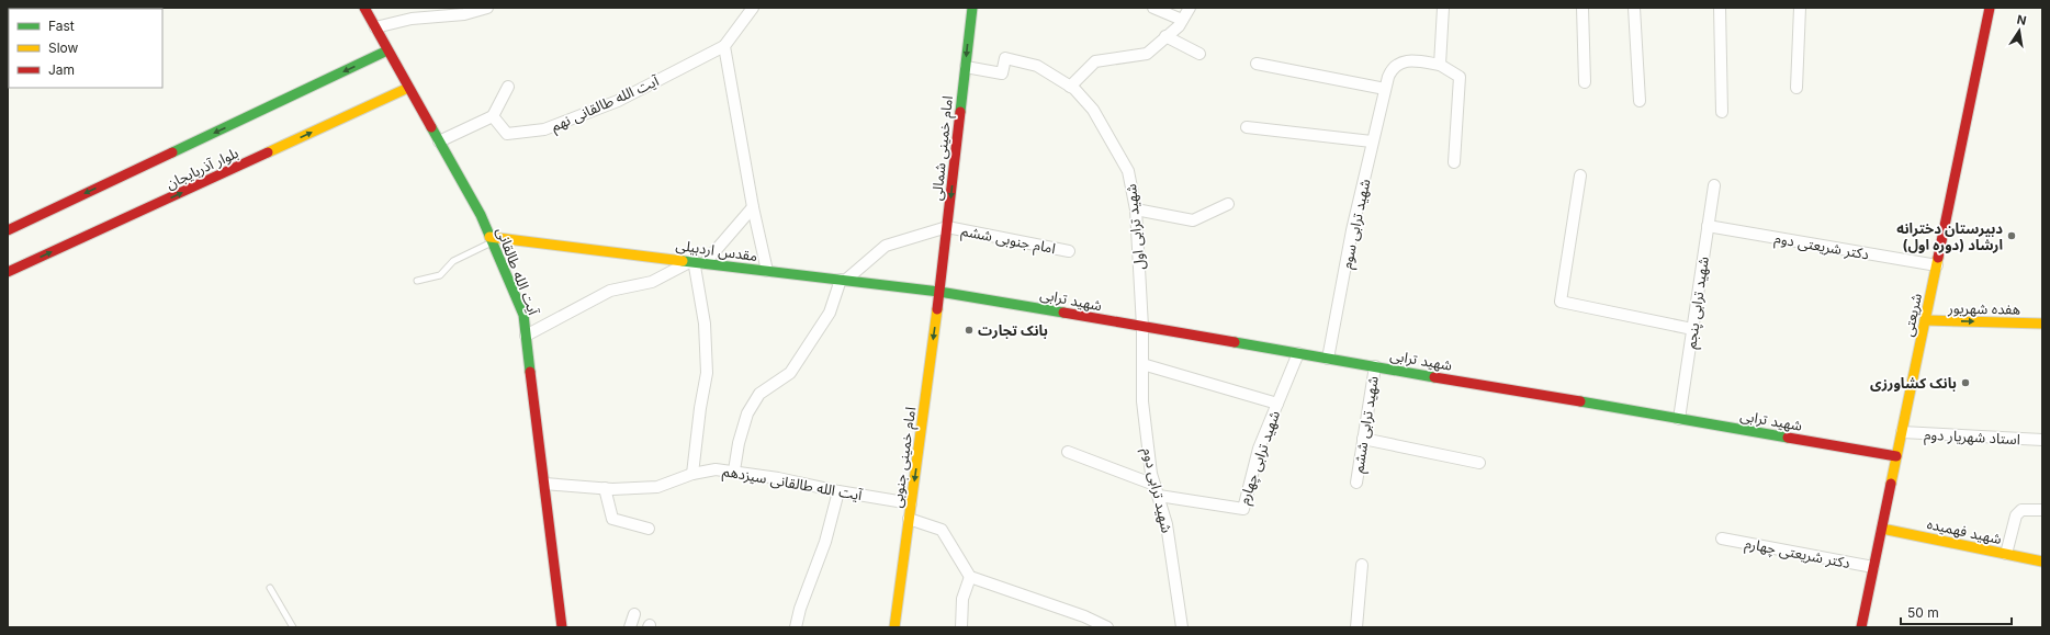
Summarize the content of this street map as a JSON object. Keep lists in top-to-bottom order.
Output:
{
  "streets": {
    "main road": [
      "امام خمینی شمالی",
      "بلوار آذربایجان",
      "مقدس اردبیلی",
      "آیت الله طالقانی",
      "شهید ترابی",
      "هفده شهریور",
      "شریعتی",
      "امام خمینی جنوبی",
      "شهید فهمیده"
    ],
    "street": [
      "آیت الله طالقانی نهم",
      "شهید ترابی سوم",
      "شهید ترابی اول",
      "امام جنوبی ششم",
      "دکتر شریعتی دوم",
      "شهید ترابی پنجم",
      "شهید ترابی ششم",
      "استاد شهریار دوم",
      "شهید ترابی چهارم",
      "آیت الله طالقانی سیزدهم",
      "شهید ترابی دوم",
      "دکتر شریعتی چهارم"
    ]
  },
  "crossings": [
    ["امام خمینی شمالی", "شهید ترابی اول"],
    ["امام خمینی شمالی", "امام جنوبی ششم"],
    ["امام خمینی شمالی", "مقدس اردبیلی"],
    ["امام خمینی شمالی", "شهید ترابی"],
    ["امام خمینی شمالی", "امام خمینی جنوبی"],
    ["بلوار آذربایجان", "آیت الله طالقانی"],
    ["شهید ترابی سوم", "شهید ترابی"],
    ["شهید ترابی اول", "شهید ترابی"],
    ["شهید ترابی اول", "شهید ترابی دوم"],
    ["دکتر شریعتی دوم", "شهید ترابی پنجم"],
    ["دکتر شریعتی دوم", "شریعتی"],
    ["مقدس اردبیلی", "آیت الله طالقانی"],
    ["مقدس اردبیلی", "شهید ترابی"],
    ["مقدس اردبیلی", "امام خمینی جنوبی"],
    ["آیت الله طالقانی", "آیت الله طالقانی سیزدهم"],
    ["شهید ترابی", "شهید ترابی پنجم"],
    ["شهید ترابی", "شریعتی"],
    ["شهید ترابی", "شهید ترابی ششم"],
    ["شهید ترابی", "امام خمینی جنوبی"],
    ["شهید ترابی", "شهید ترابی چهارم"],
    ["شهید ترابی", "شهید ترابی دوم"],
    ["هفده شهریور", "شریعتی"],
    ["شریعتی", "استاد شهریار دوم"],
    ["شریعتی", "شهید فهمیده"],
    ["شریعتی", "دکتر شریعتی چهارم"],
    ["امام خمینی جنوبی", "آیت الله طالقانی سیزدهم"],
    ["شهید ترابی چهارم", "شهید ترابی دوم"]
  ],
  "one_way": ["امام خمینی شمالی", "هفده شهریور", "امام خمینی جنوبی"],
  "places": ["دبیرستان دخترانه ارشاد (دوره اول)", "بانک تجارت", "بانک کشاورزی"],
  "legend": ["Fast", "Slow", "Jam"],
  "scale_bar": "50 m",
  "north": "top"
}
